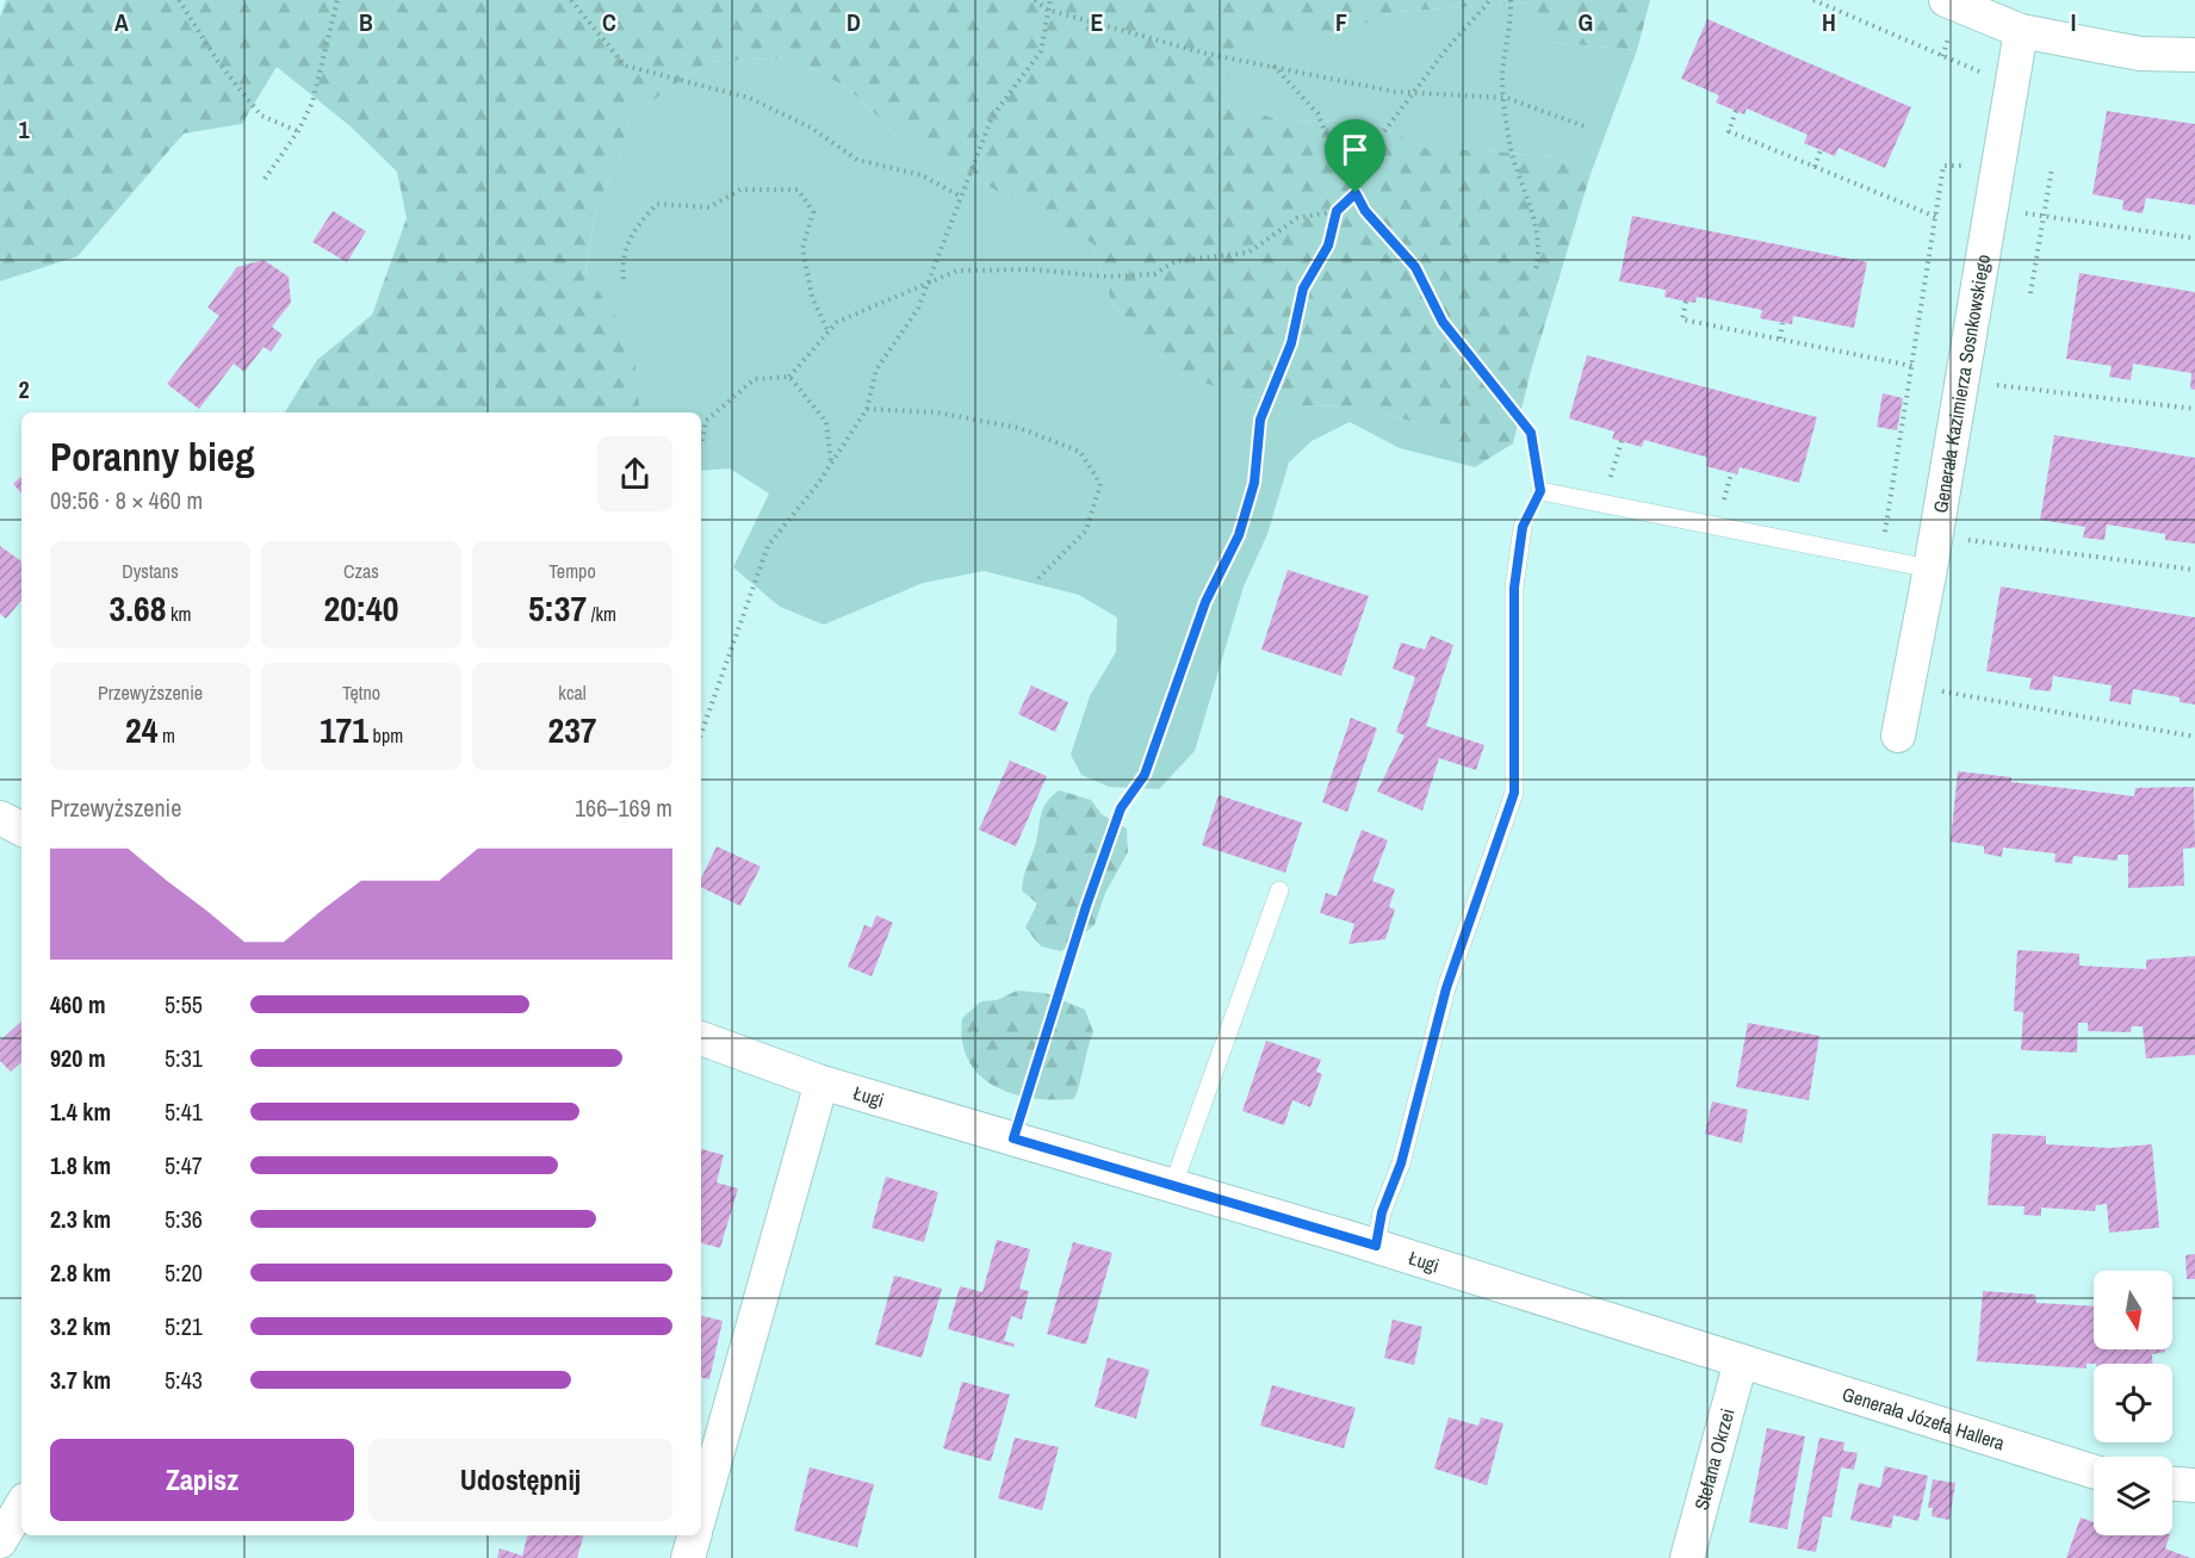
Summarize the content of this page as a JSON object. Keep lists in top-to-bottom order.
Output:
{
  "streets": {
    "street": [
      "Generała Kazimierza Sosnkowskiego",
      "Ługi",
      "Generała Józefa Hallera",
      "Stefana Okrzei"
    ]
  },
  "crossings": [
    ["Ługi", "Generała Józefa Hallera"],
    ["Ługi", "Stefana Okrzei"],
    ["Generała Józefa Hallera", "Stefana Okrzei"]
  ],
  "north": "bottom",
  "page": {
    "heading": ["Poranny bieg", "09:56 · 8 × 460 m"],
    "stats": [
      ["Dystans", "3.68 km"],
      ["Czas", "20:40"],
      ["Tempo", "5:37 /km"],
      ["Przewyższenie", "24 m"],
      ["Tętno", "171 bpm"],
      ["kcal", "237"]
    ],
    "chart": ["Przewyższenie", "166–169 m"],
    "list": [
      {
        "name": "460 m",
        "note": "5:55"
      },
      {
        "name": "920 m",
        "note": "5:31"
      },
      {
        "name": "1.4 km",
        "note": "5:41"
      },
      {
        "name": "1.8 km",
        "note": "5:47"
      },
      {
        "name": "2.3 km",
        "note": "5:36"
      },
      {
        "name": "2.8 km",
        "note": "5:20"
      },
      {
        "name": "3.2 km",
        "note": "5:21"
      },
      {
        "name": "3.7 km",
        "note": "5:43"
      }
    ],
    "buttons": ["Zapisz", "Udostępnij"]
  },
  "grid": {
    "columns": [
      "A",
      "B",
      "C",
      "D",
      "E",
      "F",
      "G",
      "H",
      "I"
    ],
    "rows": ["1", "2"]
  }
}
